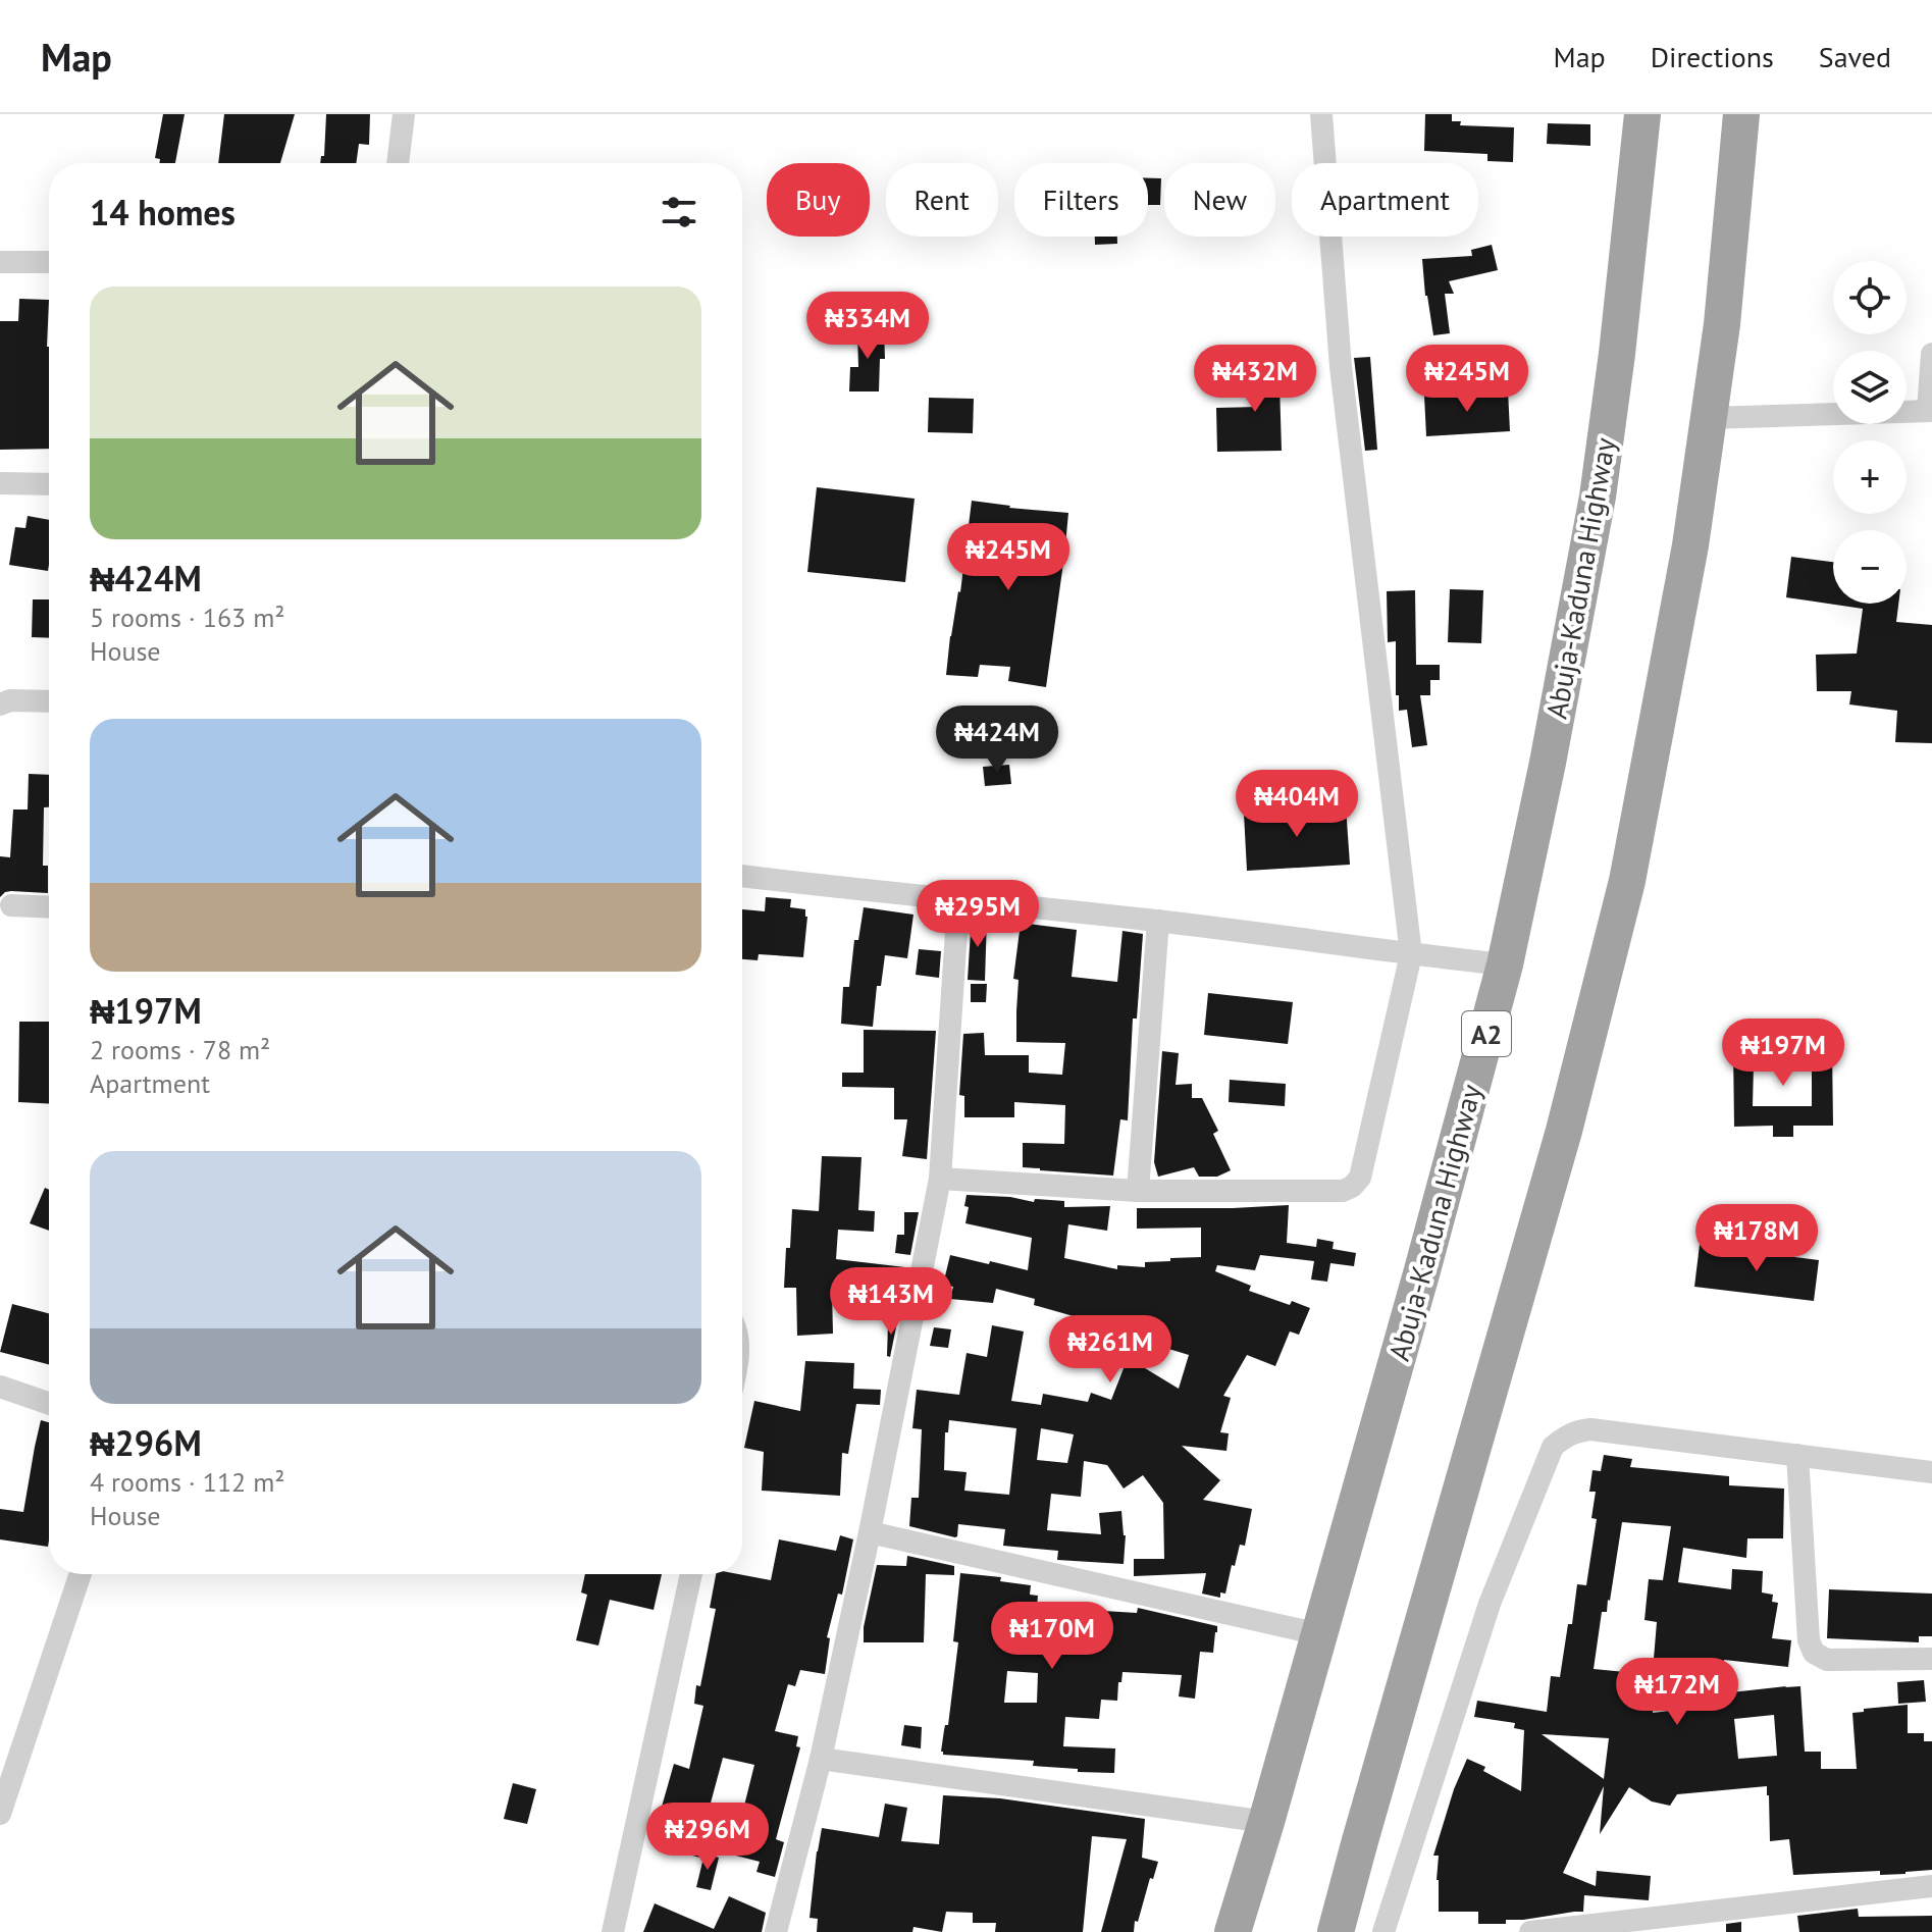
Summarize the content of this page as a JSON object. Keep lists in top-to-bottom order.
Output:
{
  "streets": {
    "highway": ["Abuja-Kaduna Highway", "A2"]
  },
  "page": {
    "header": "Map",
    "nav": ["Map", "Directions", "Saved"],
    "chip": [
      "Buy",
      "Rent",
      "Filters",
      "New",
      "Apartment"
    ],
    "heading": "14 homes",
    "map_buttons": ["+", "−"],
    "list": [
      {
        "name": "₦424M",
        "note": "5 rooms · 163 m² · House"
      },
      {
        "name": "₦197M",
        "note": "2 rooms · 78 m² · Apartment"
      },
      {
        "name": "₦296M",
        "note": "4 rooms · 112 m² · House"
      }
    ],
    "price": [
      "₦334M",
      "₦432M",
      "₦245M",
      "₦245M",
      "₦424M",
      "₦404M",
      "₦295M",
      "₦197M",
      "₦178M",
      "₦143M",
      "₦261M",
      "₦170M",
      "₦172M",
      "₦296M"
    ]
  }
}
